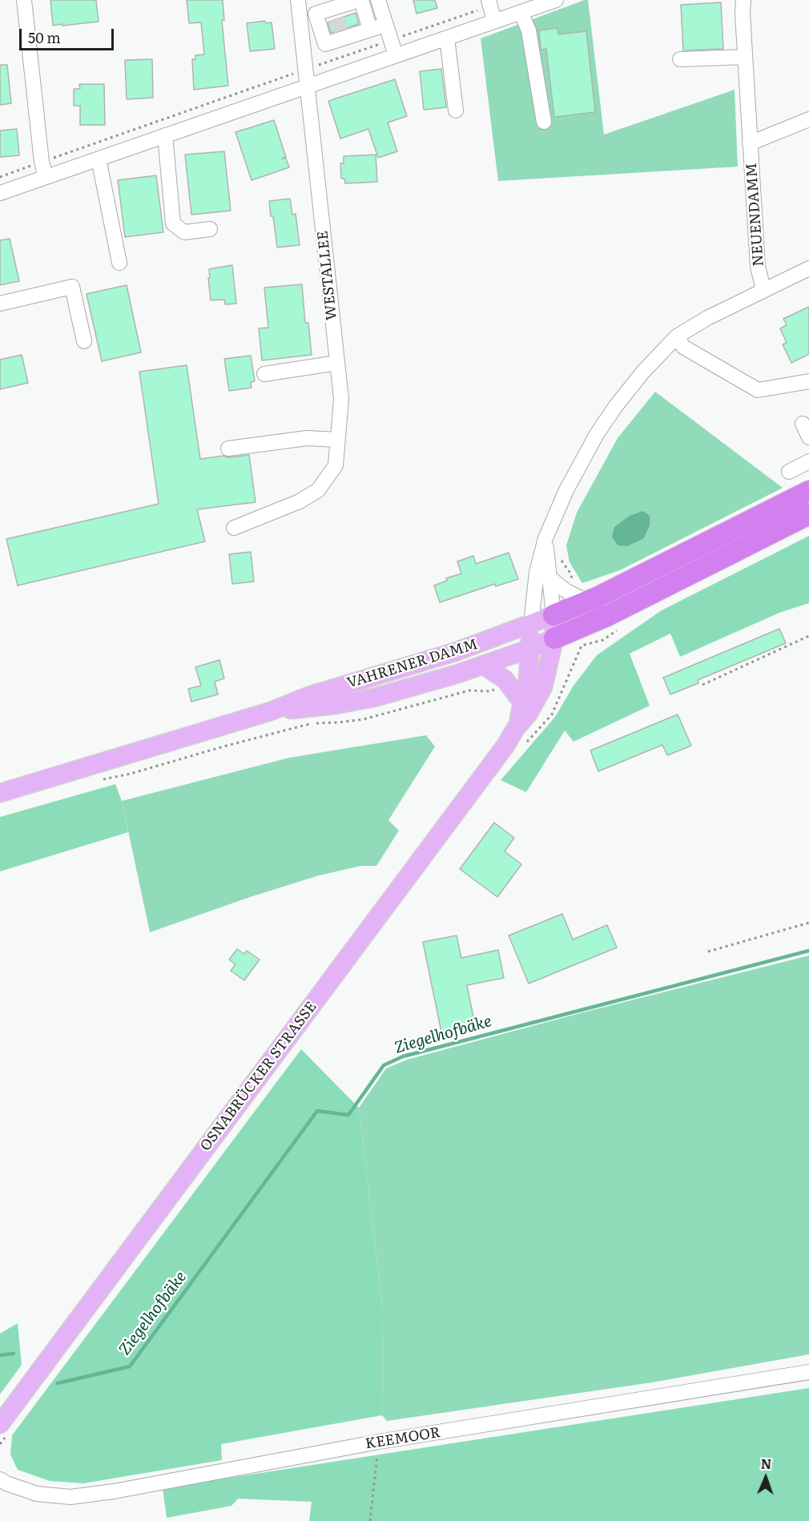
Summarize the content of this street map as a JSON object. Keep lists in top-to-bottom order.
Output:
{
  "streets": {
    "main road": ["VAHRENER DAMM", "OSNABRÜCKER STRASSE"],
    "street": ["NEUENDAMM", "WESTALLEE", "KEEMOOR"]
  },
  "crossings": [
    ["VAHRENER DAMM", "OSNABRÜCKER STRASSE"]
  ],
  "water": ["Ziegelhofbäke"],
  "scale_bar": "50 m",
  "north": "top"
}
